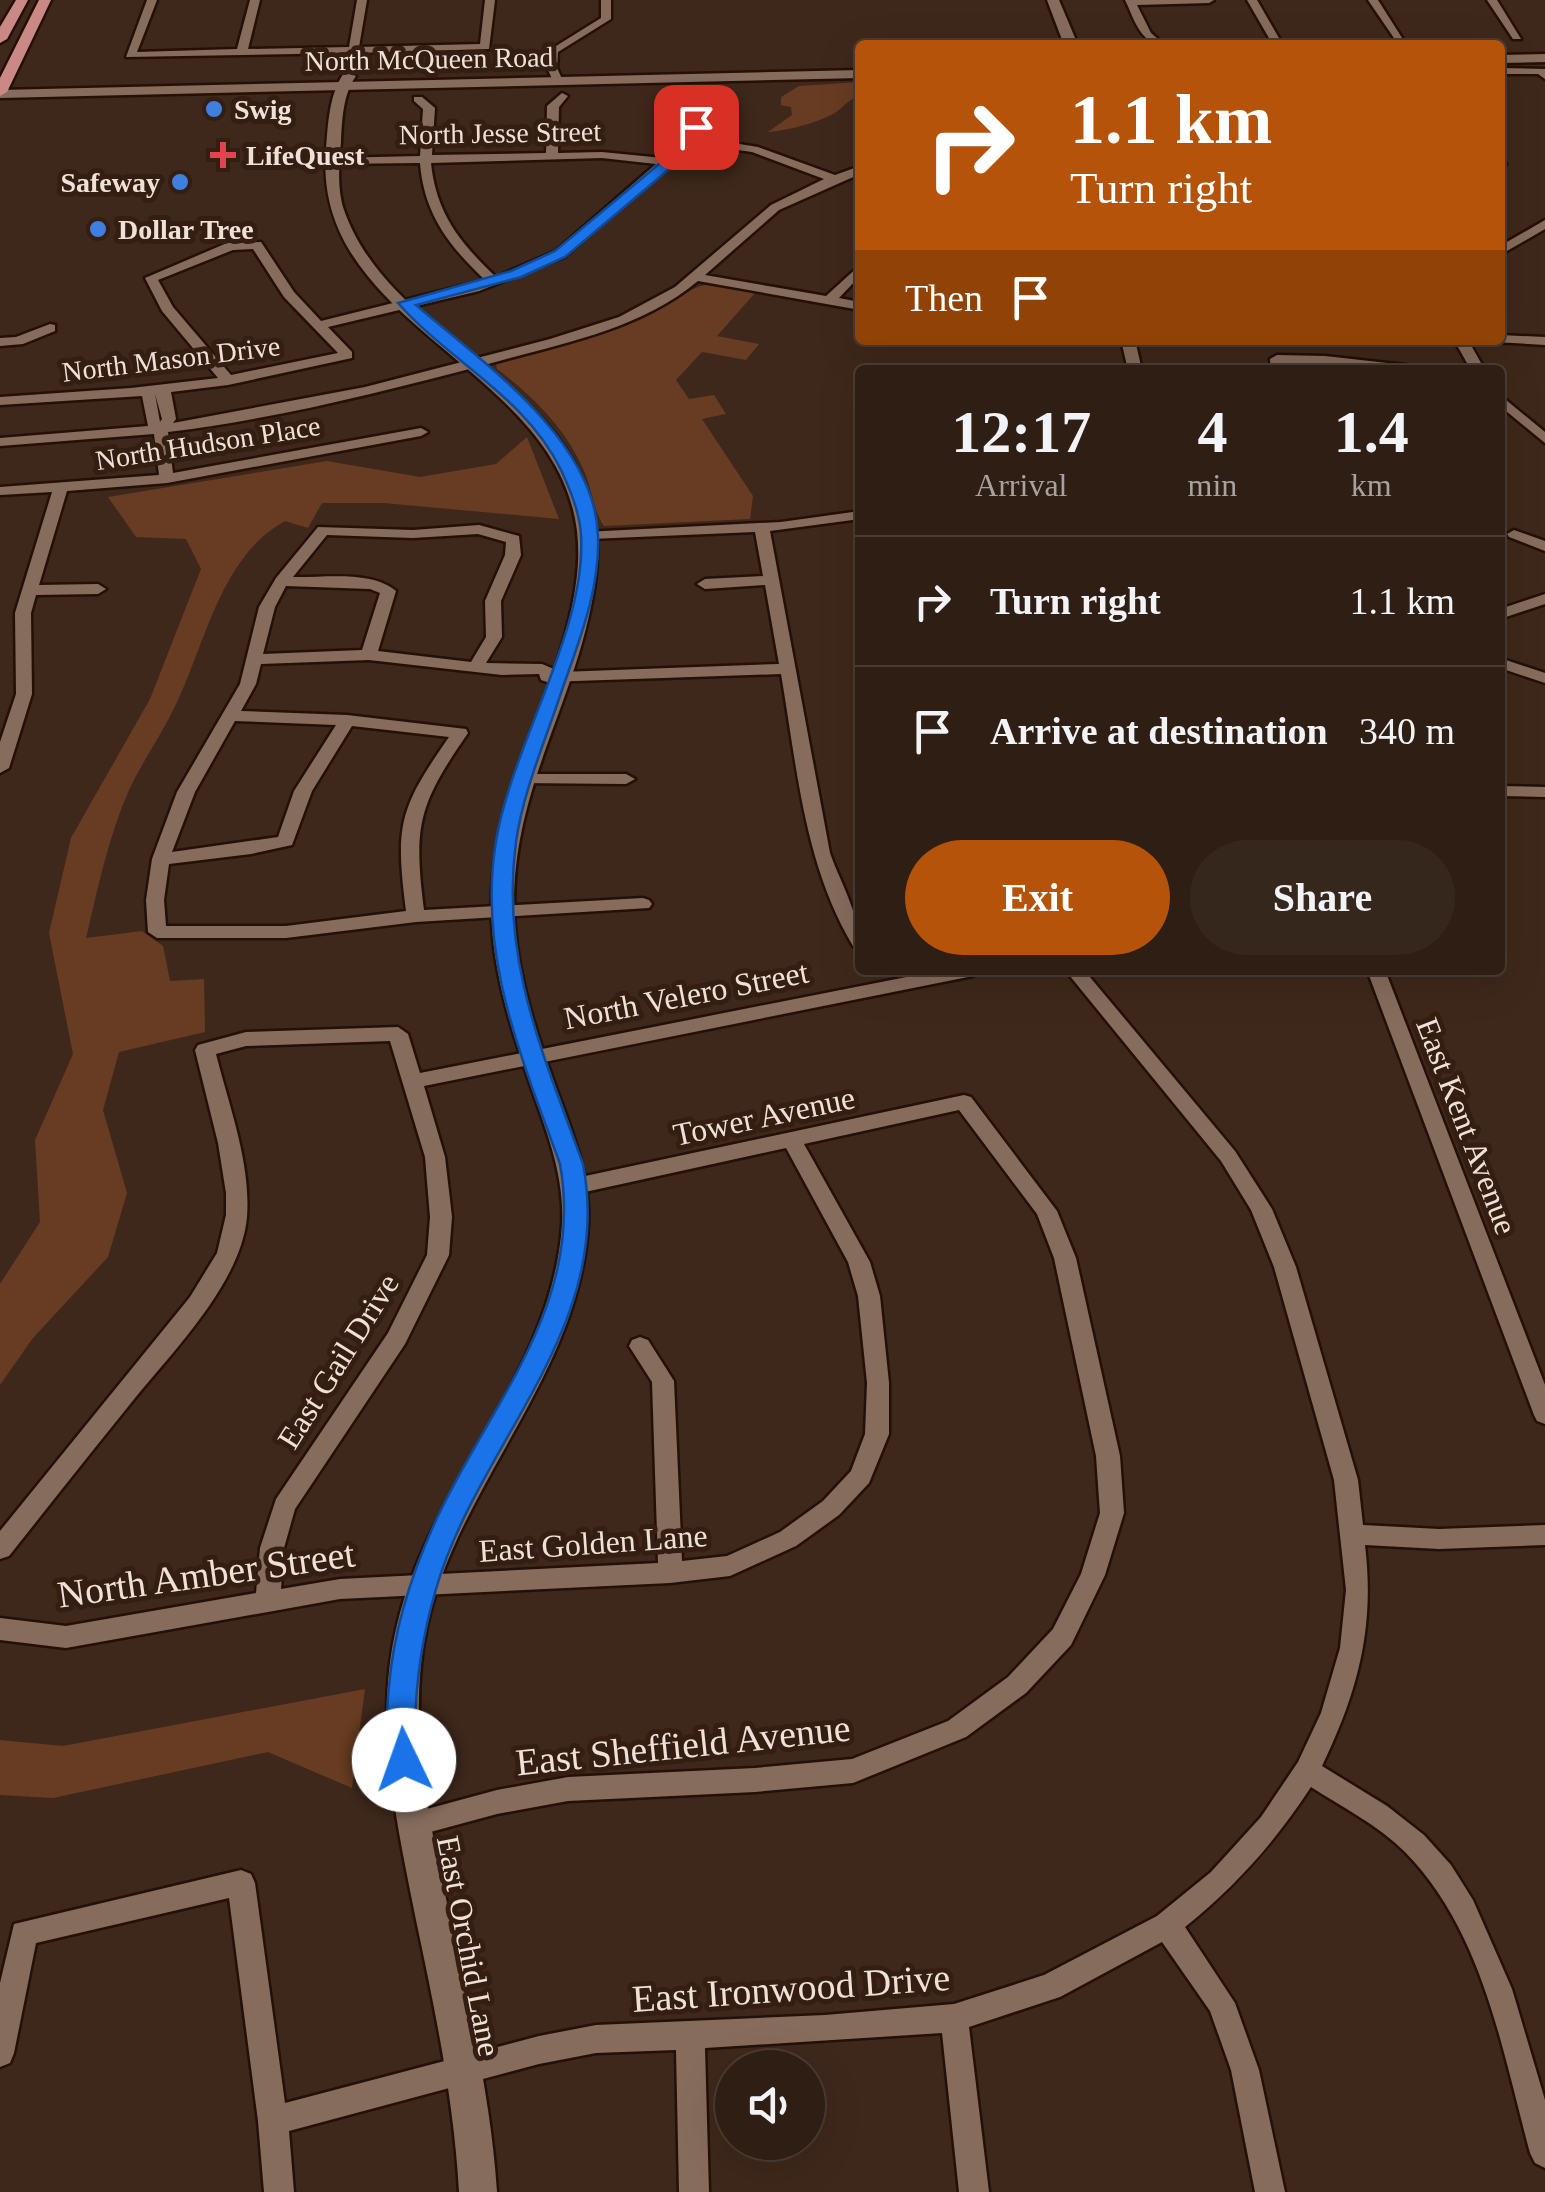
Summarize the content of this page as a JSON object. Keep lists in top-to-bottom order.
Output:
{
  "streets": {
    "street": [
      "North McQueen Road",
      "North Jesse Street",
      "North Mason Drive",
      "North Hudson Place",
      "North Velero Street",
      "Tower Avenue",
      "East Kent Avenue",
      "East Gail Drive",
      "East Golden Lane",
      "North Amber Street",
      "East Sheffield Avenue",
      "East Orchid Lane",
      "East Ironwood Drive"
    ]
  },
  "crossings": [
    ["North McQueen Road", "East Orchid Lane"],
    ["North Jesse Street", "East Orchid Lane"],
    ["North Velero Street", "East Gail Drive"],
    ["North Velero Street", "East Orchid Lane"],
    ["Tower Avenue", "East Golden Lane"],
    ["Tower Avenue", "East Sheffield Avenue"],
    ["Tower Avenue", "East Orchid Lane"],
    ["East Gail Drive", "North Amber Street"],
    ["East Golden Lane", "North Amber Street"],
    ["East Golden Lane", "East Orchid Lane"],
    ["North Amber Street", "East Orchid Lane"],
    ["East Sheffield Avenue", "East Orchid Lane"],
    ["East Orchid Lane", "East Ironwood Drive"]
  ],
  "places": {
    "other": ["Swig", "Safeway", "Dollar Tree"],
    "health": ["LifeQuest"]
  },
  "page": {
    "turn": ["1.1 km", "Turn right"],
    "then": "Then",
    "eta": [
      "12:17",
      "Arrival",
      "4",
      "min",
      "1.4",
      "km"
    ],
    "list": [
      {
        "name": "Turn right",
        "value": "1.1 km"
      },
      {
        "name": "Arrive at destination",
        "value": "340 m"
      }
    ],
    "buttons": ["Exit", "Share"]
  }
}
